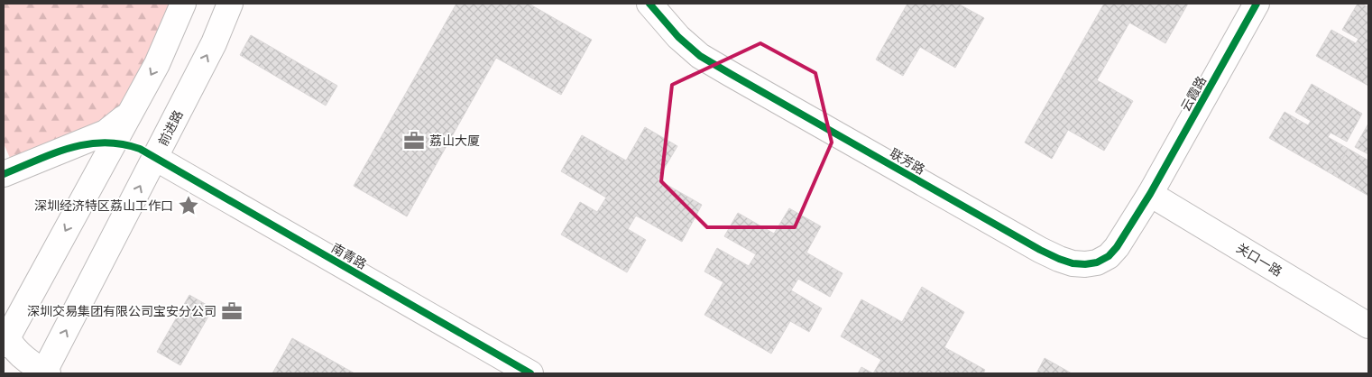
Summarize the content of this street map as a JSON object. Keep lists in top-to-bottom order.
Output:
{
  "streets": {
    "street": [
      "云霞路",
      "前进路",
      "联芳路",
      "南青路",
      "关口一路"
    ]
  },
  "crossings": [
    ["云霞路", "联芳路"],
    ["云霞路", "关口一路"],
    ["前进路", "南青路"],
    ["联芳路", "关口一路"]
  ],
  "places": {
    "office": ["荔山大厦", "深圳交易集团有限公司宝安分公司"],
    "place": ["深圳经济特区荔山工作口"]
  }
}
